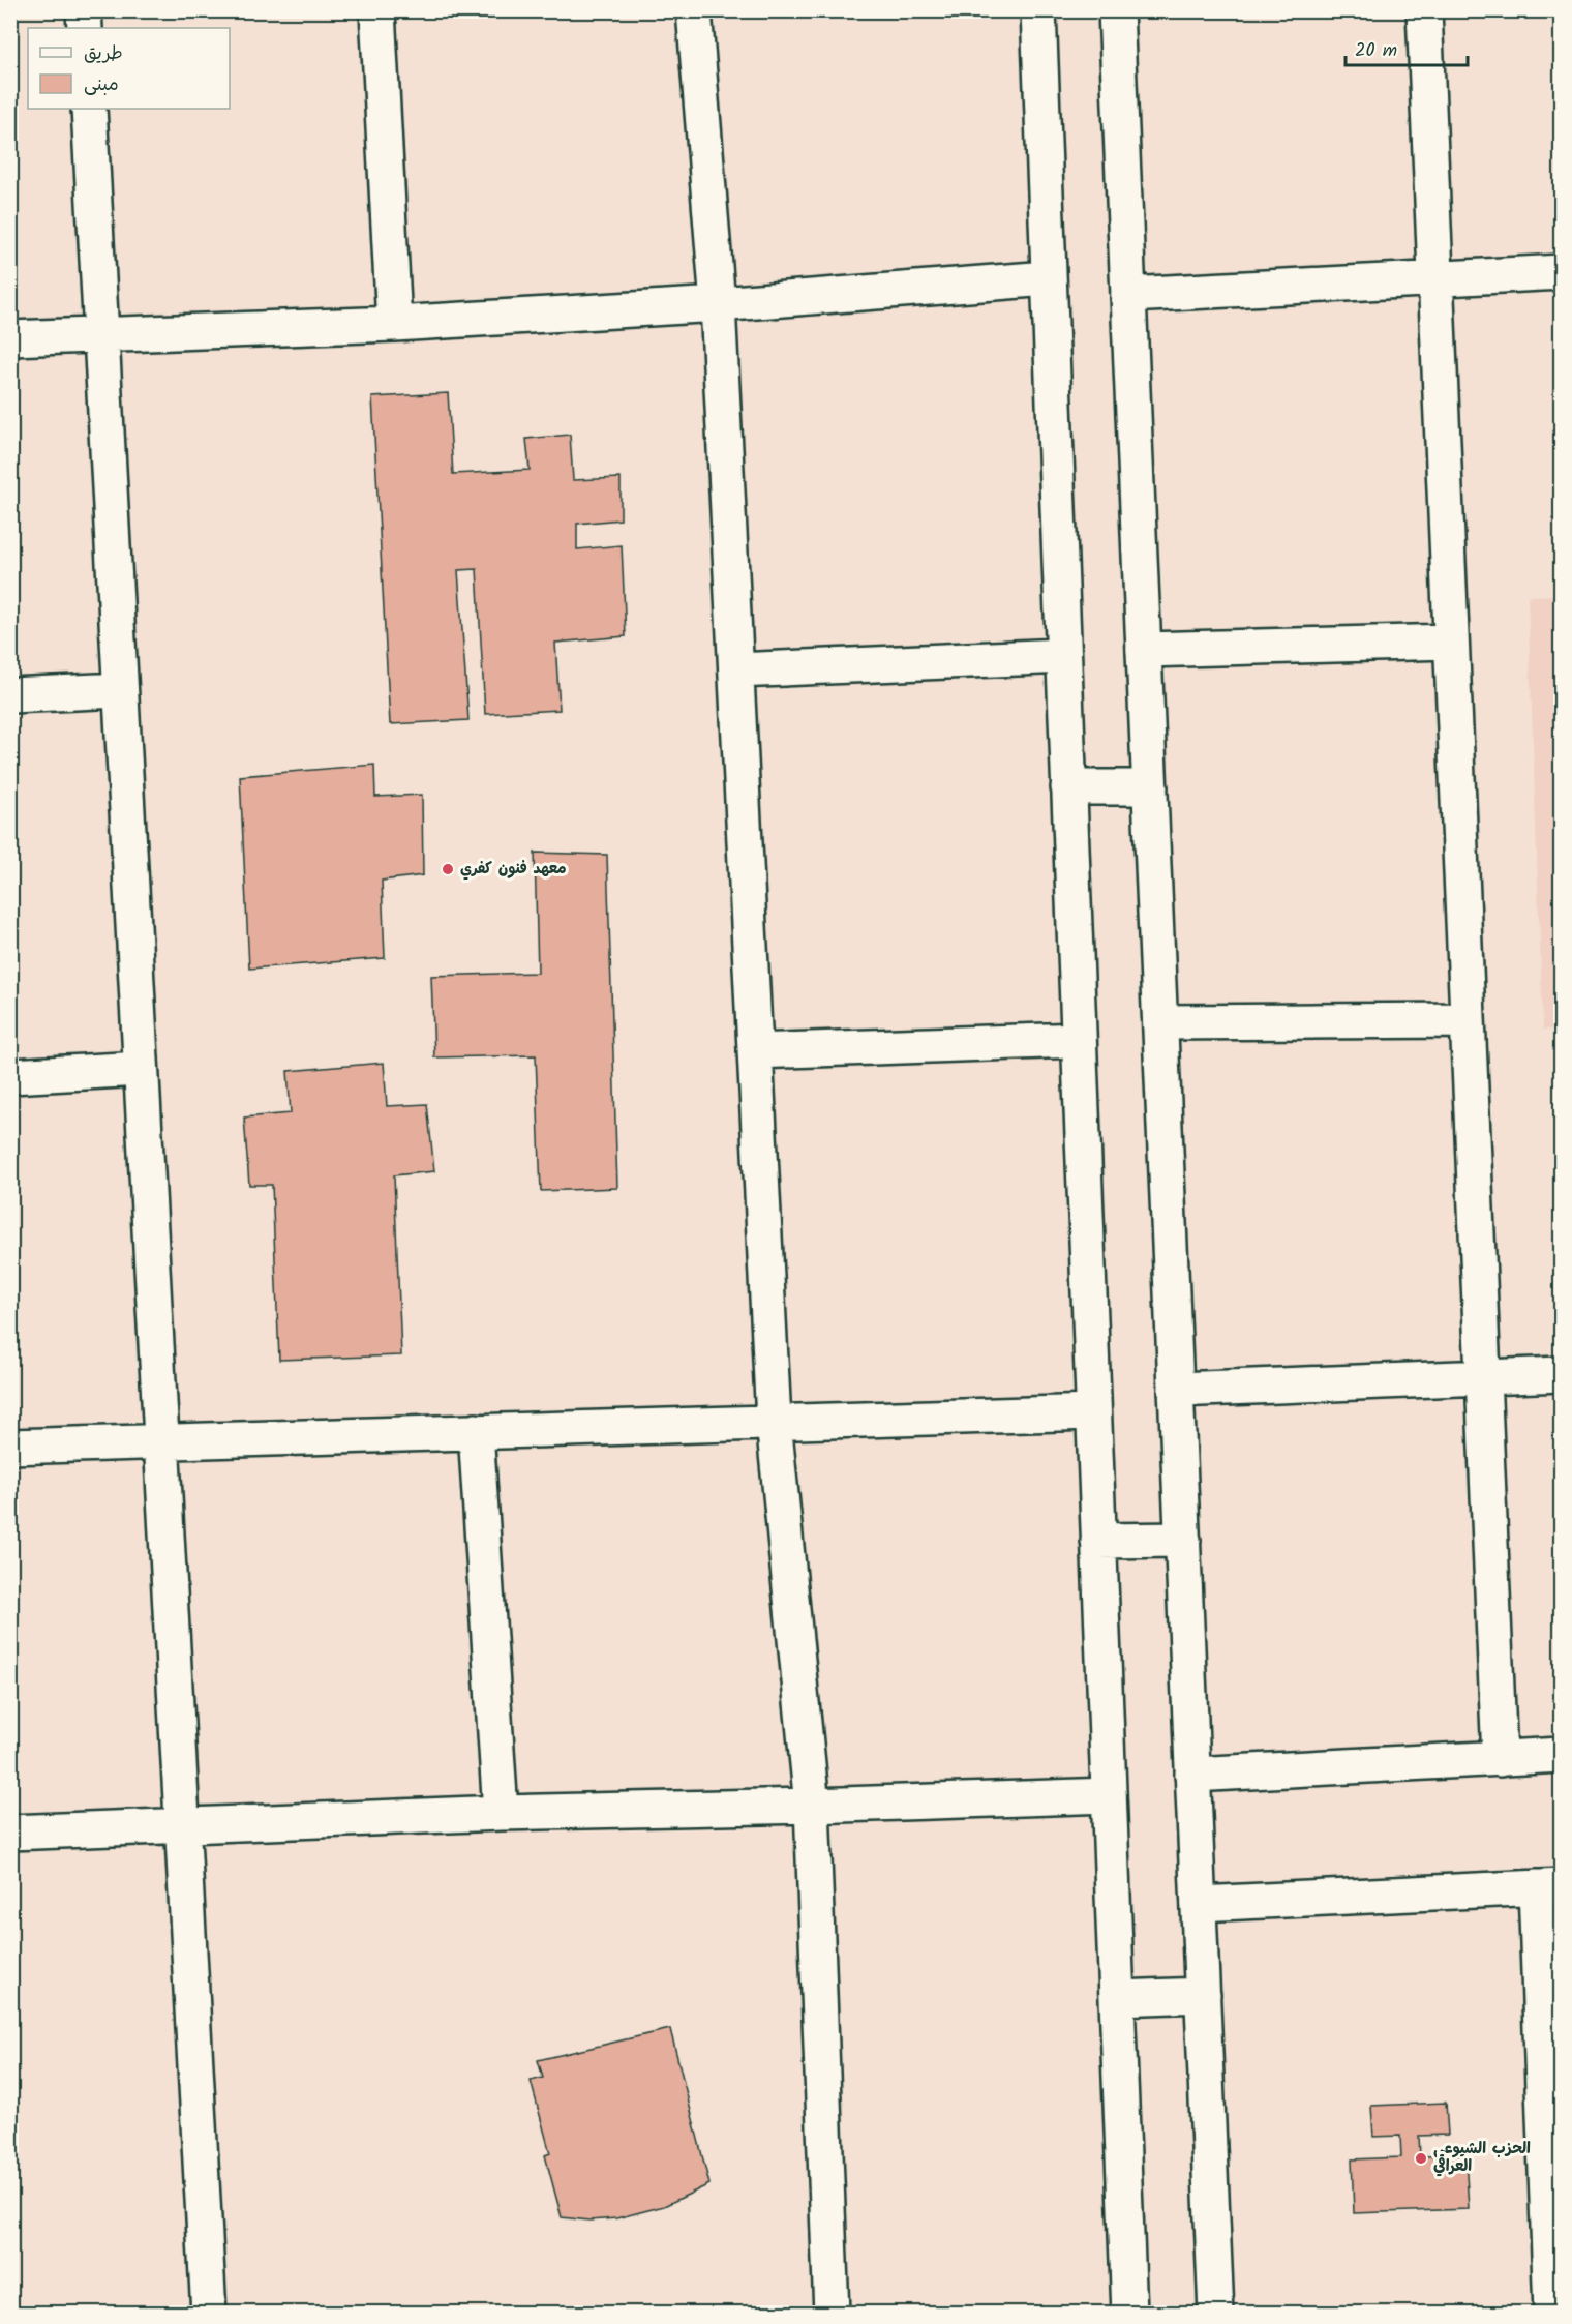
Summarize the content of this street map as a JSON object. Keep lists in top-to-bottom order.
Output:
{
  "places": ["معهد فنون كفري", "الحزب الشيوعي العراقي"],
  "legend": ["طريق", "مبنى"],
  "scale_bar": "20 m"
}
